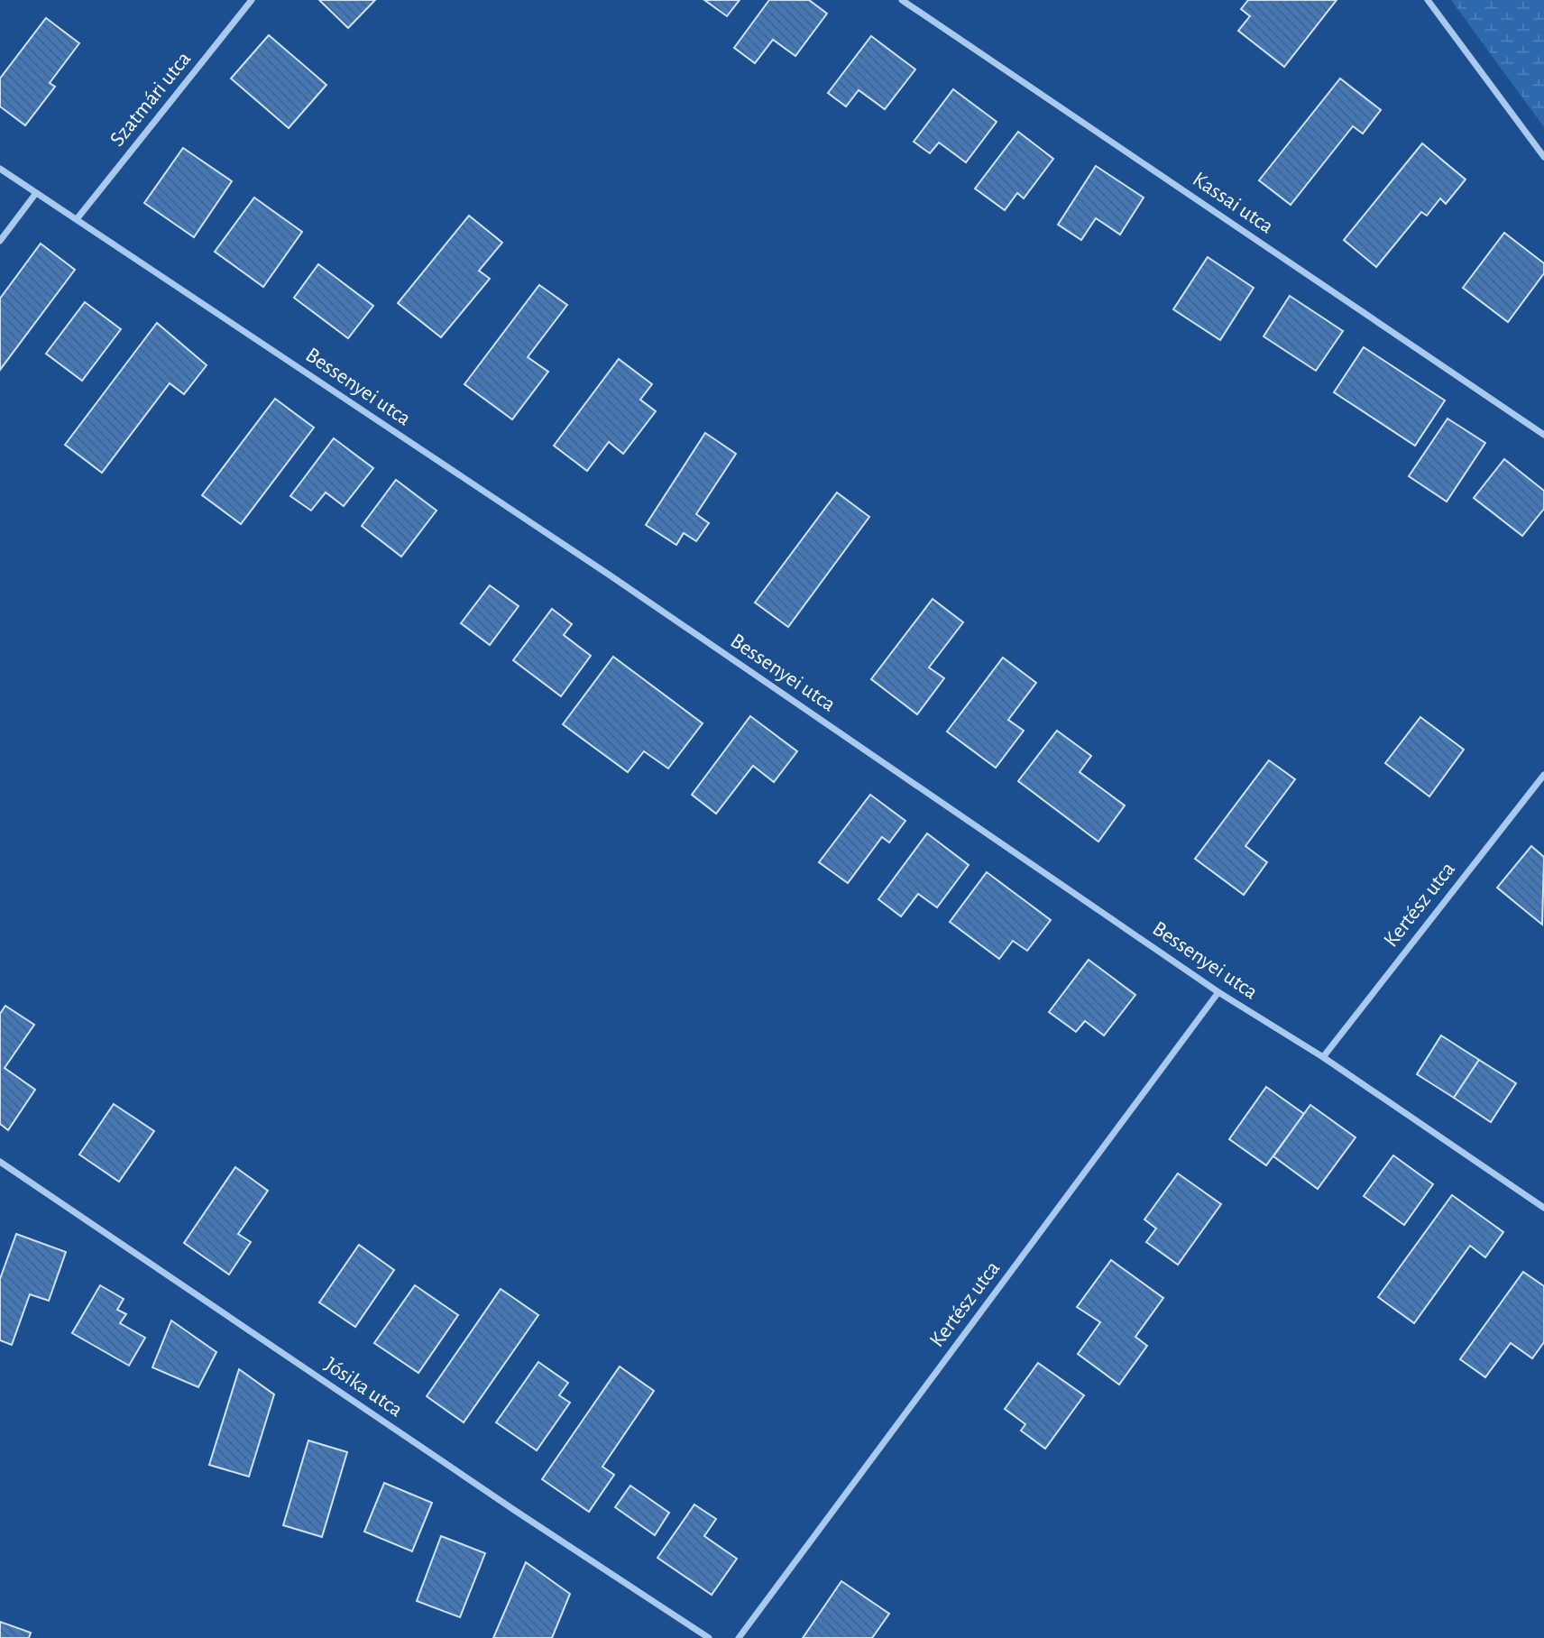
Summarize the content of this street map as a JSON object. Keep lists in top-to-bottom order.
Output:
{
  "streets": {
    "street": [
      "Szatmári utca",
      "Kassai utca",
      "Bessenyei utca",
      "Kertész utca",
      "Jósika utca"
    ]
  },
  "crossings": [
    ["Szatmári utca", "Bessenyei utca"],
    ["Bessenyei utca", "Kertész utca"]
  ]
}
